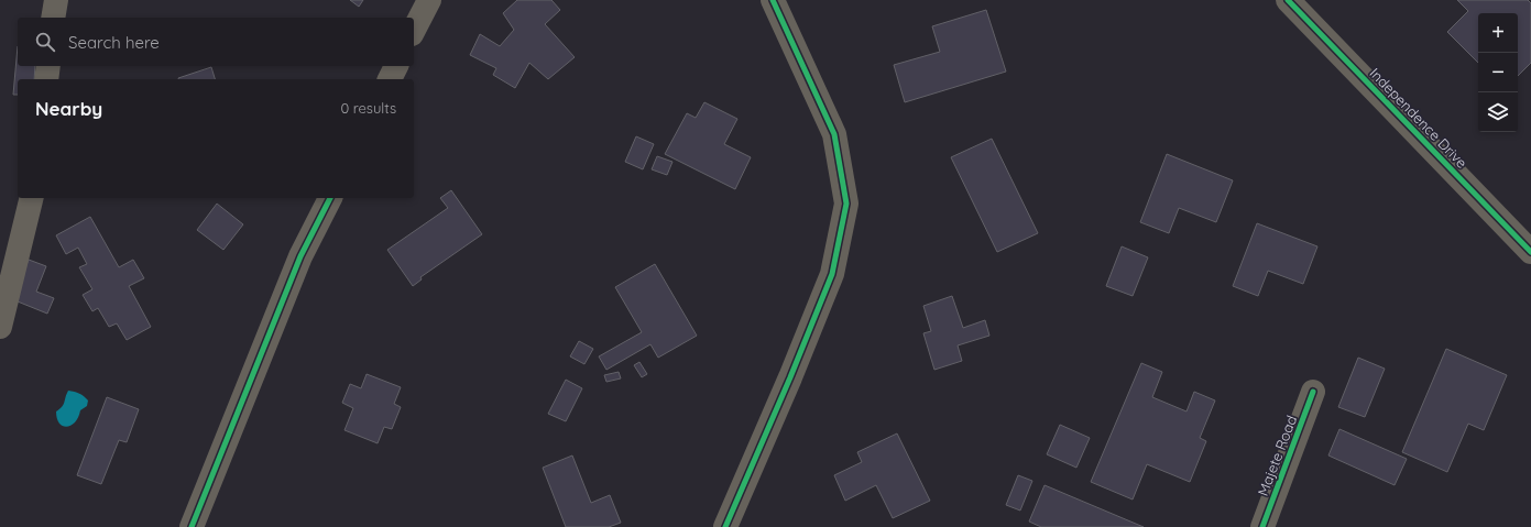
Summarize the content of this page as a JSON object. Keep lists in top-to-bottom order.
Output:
{
  "streets": {
    "street": ["Independence Drive", "Majete Road"]
  },
  "page": {
    "map_buttons": ["+", "−"],
    "search": "Search here",
    "heading": ["Nearby", "0 results"]
  }
}
